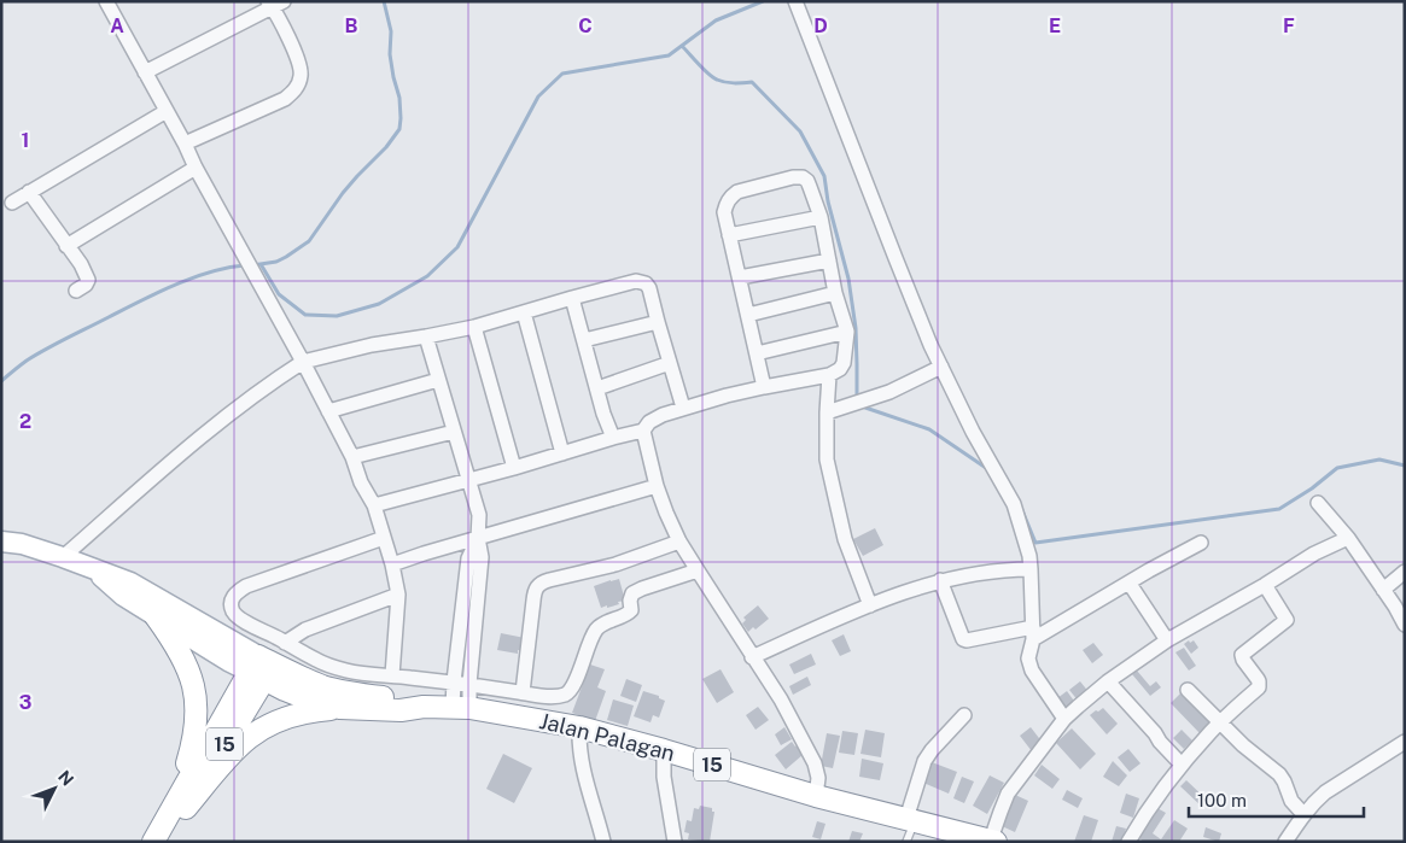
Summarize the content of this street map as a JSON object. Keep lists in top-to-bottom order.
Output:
{
  "streets": {
    "highway": ["Jalan Palagan", "15"]
  },
  "crossings": [
    ["Jalan Palagan", "15"]
  ],
  "scale_bar": "100 m",
  "north": "top right",
  "grid": {
    "columns": [
      "A",
      "B",
      "C",
      "D",
      "E",
      "F"
    ],
    "rows": ["1", "2", "3"]
  }
}
